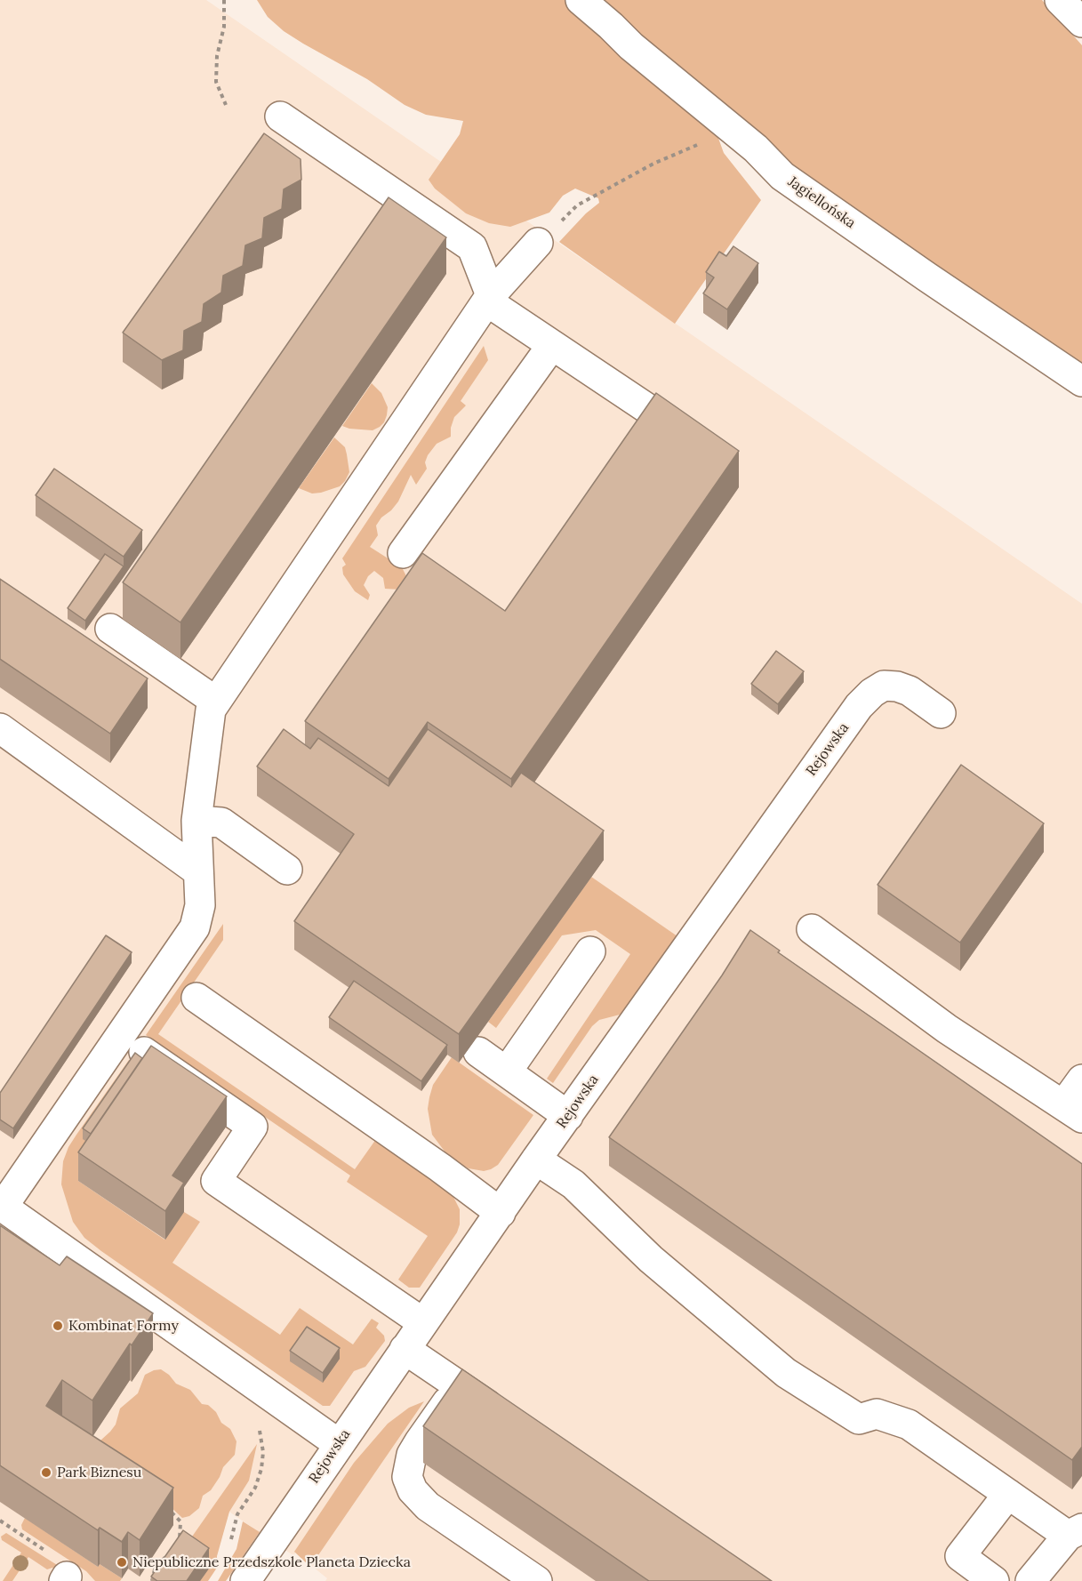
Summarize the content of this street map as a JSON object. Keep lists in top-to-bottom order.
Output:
{
  "streets": {
    "street": ["Jagiellońska", "Rejowska"]
  },
  "places": ["Kombinat Formy", "Park Biznesu", "Niepubliczne Przedszkole Planeta Dziecka"]
}
